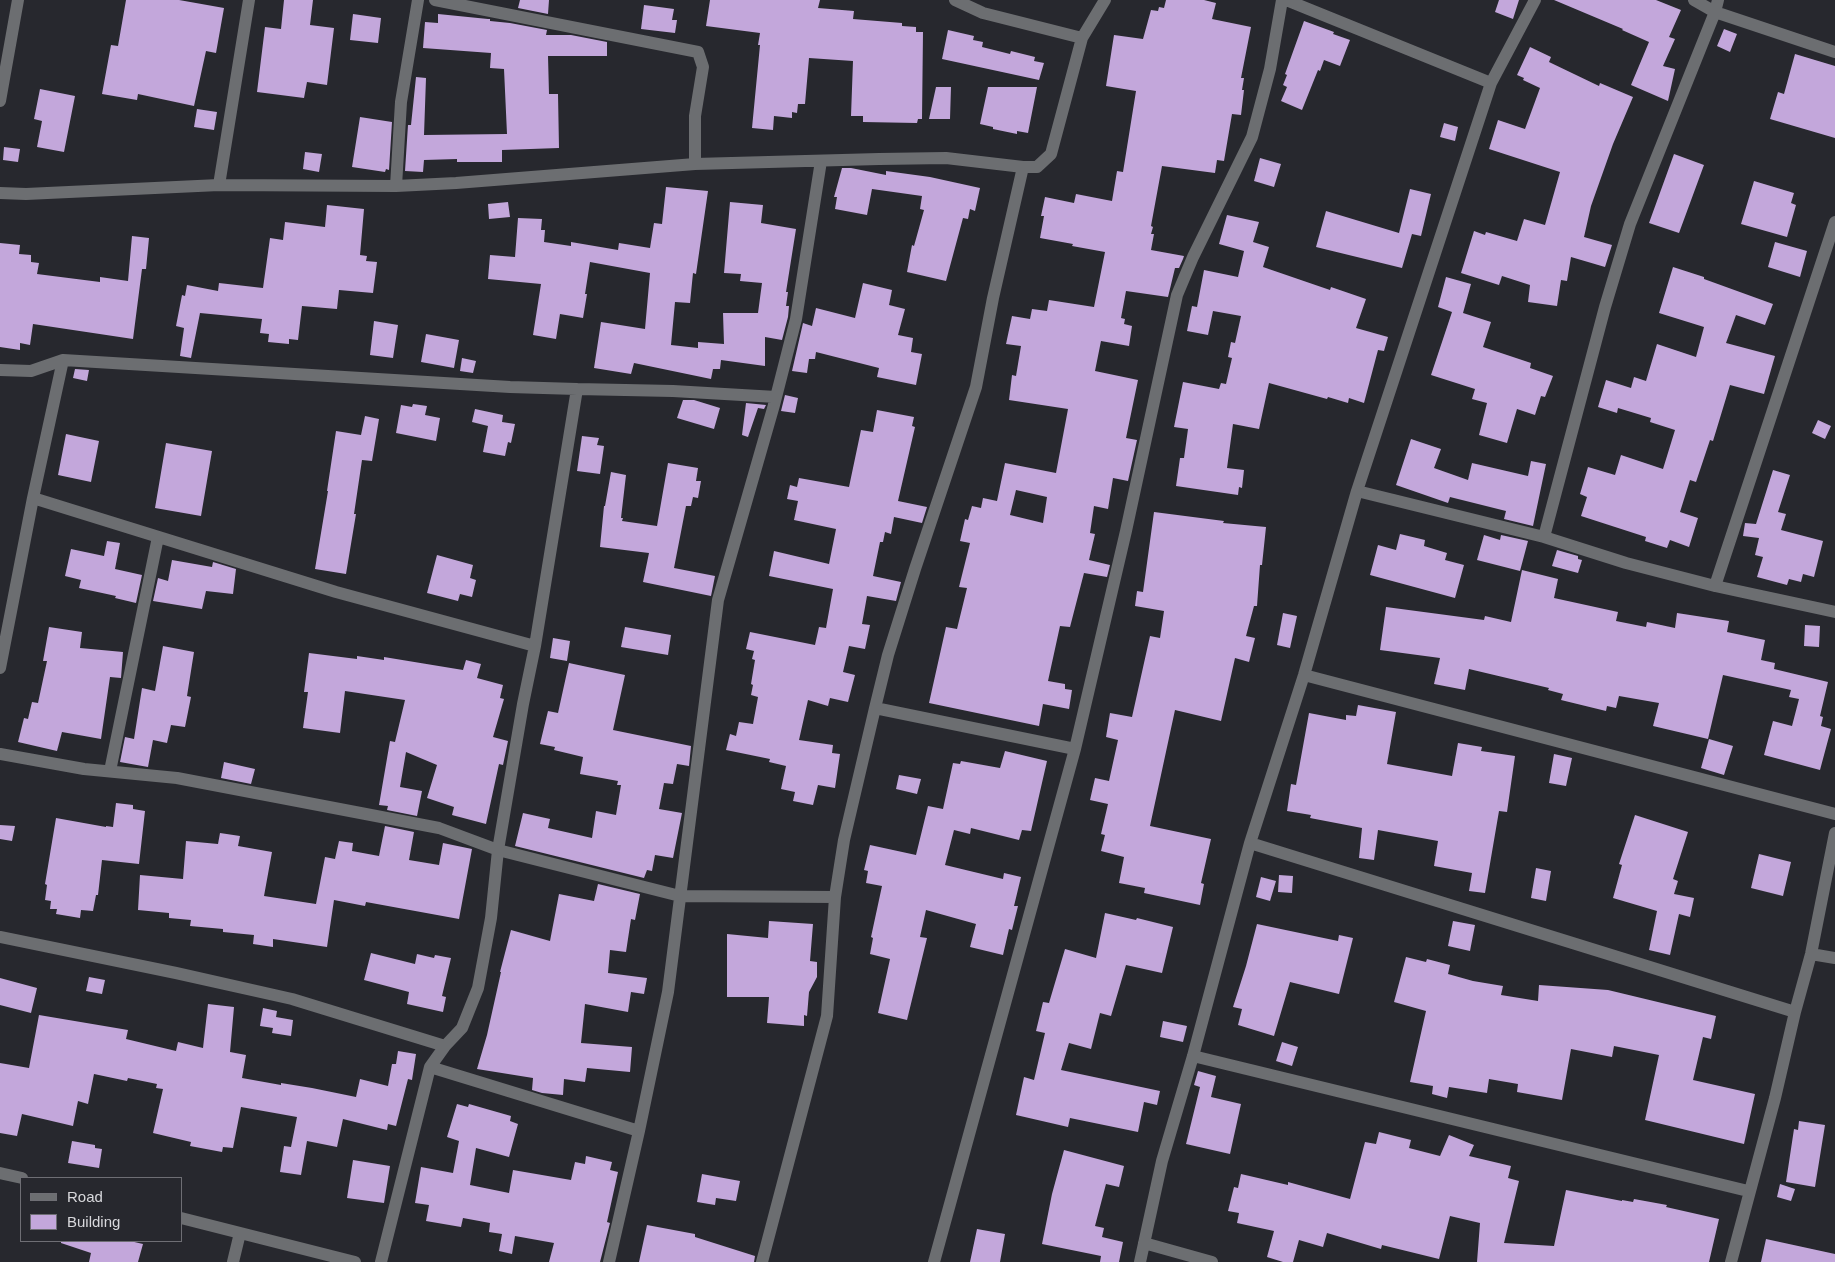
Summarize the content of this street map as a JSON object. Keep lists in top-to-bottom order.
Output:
{
  "legend": ["Road", "Building"]
}
